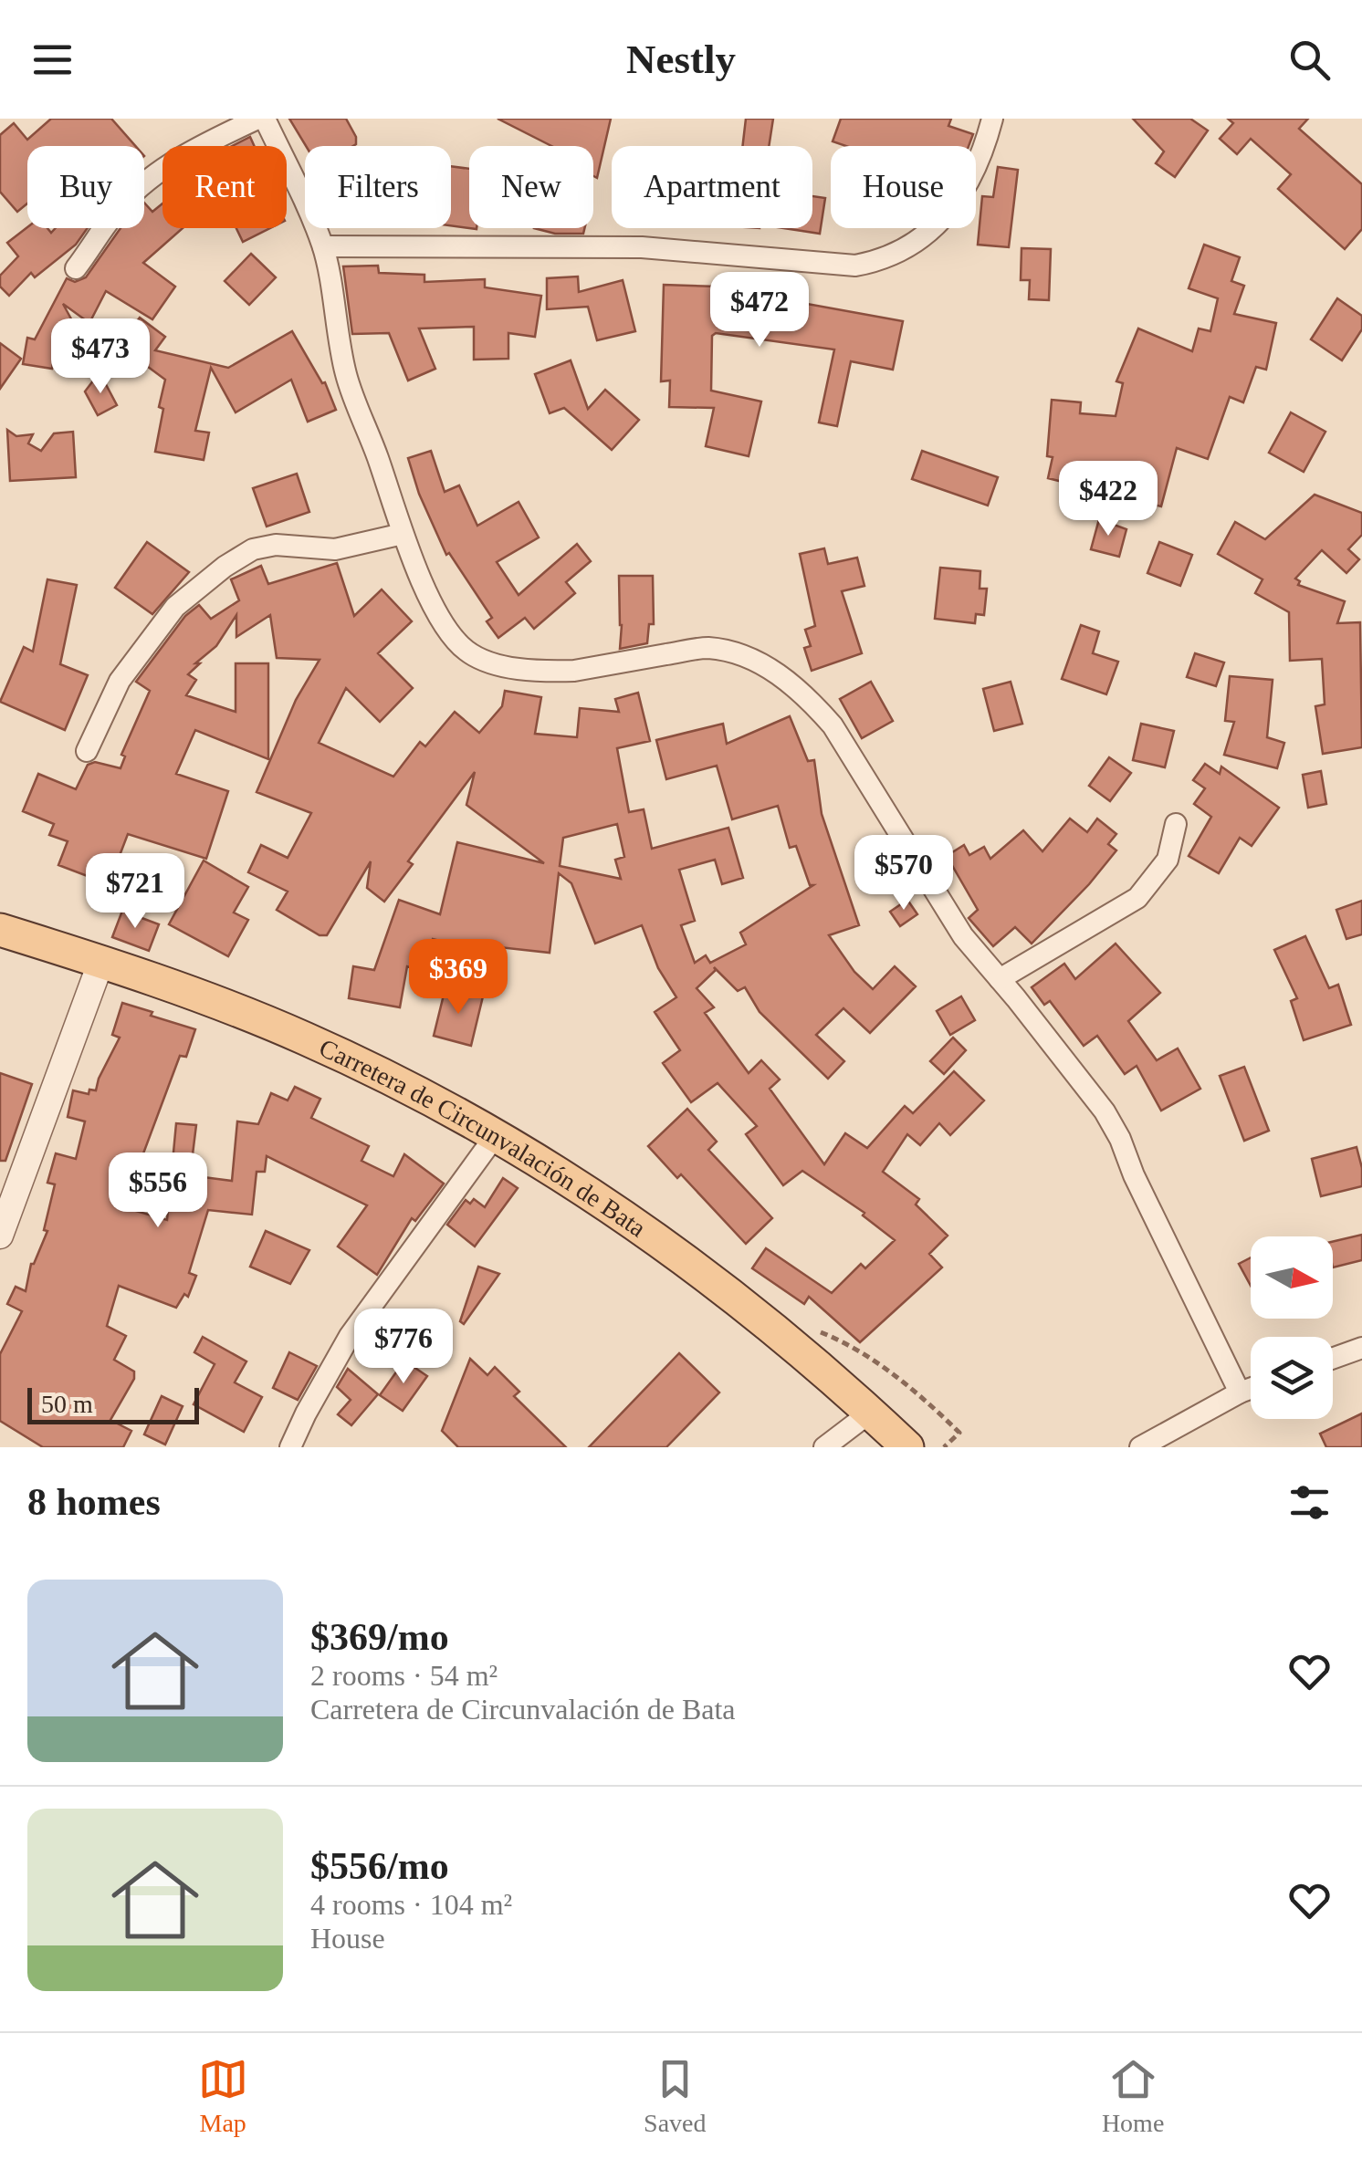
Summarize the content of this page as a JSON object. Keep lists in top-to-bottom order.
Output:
{
  "streets": {
    "main road": ["Carretera de Circunvalación de Bata"]
  },
  "scale_bar": "50 m",
  "north": "right",
  "page": {
    "header": "Nestly",
    "chip": [
      "Buy",
      "Rent",
      "Filters",
      "New",
      "Apartment",
      "House"
    ],
    "price": [
      "$472",
      "$473",
      "$422",
      "$570",
      "$721",
      "$369",
      "$556",
      "$776"
    ],
    "scale": "50 m",
    "heading": "8 homes",
    "list": [
      {
        "name": "$369/mo",
        "note": "2 rooms · 54 m² · Carretera de Circunvalación de Bata"
      },
      {
        "name": "$556/mo",
        "note": "4 rooms · 104 m² · House"
      }
    ],
    "tabs": ["Map", "Saved", "Home"]
  }
}
